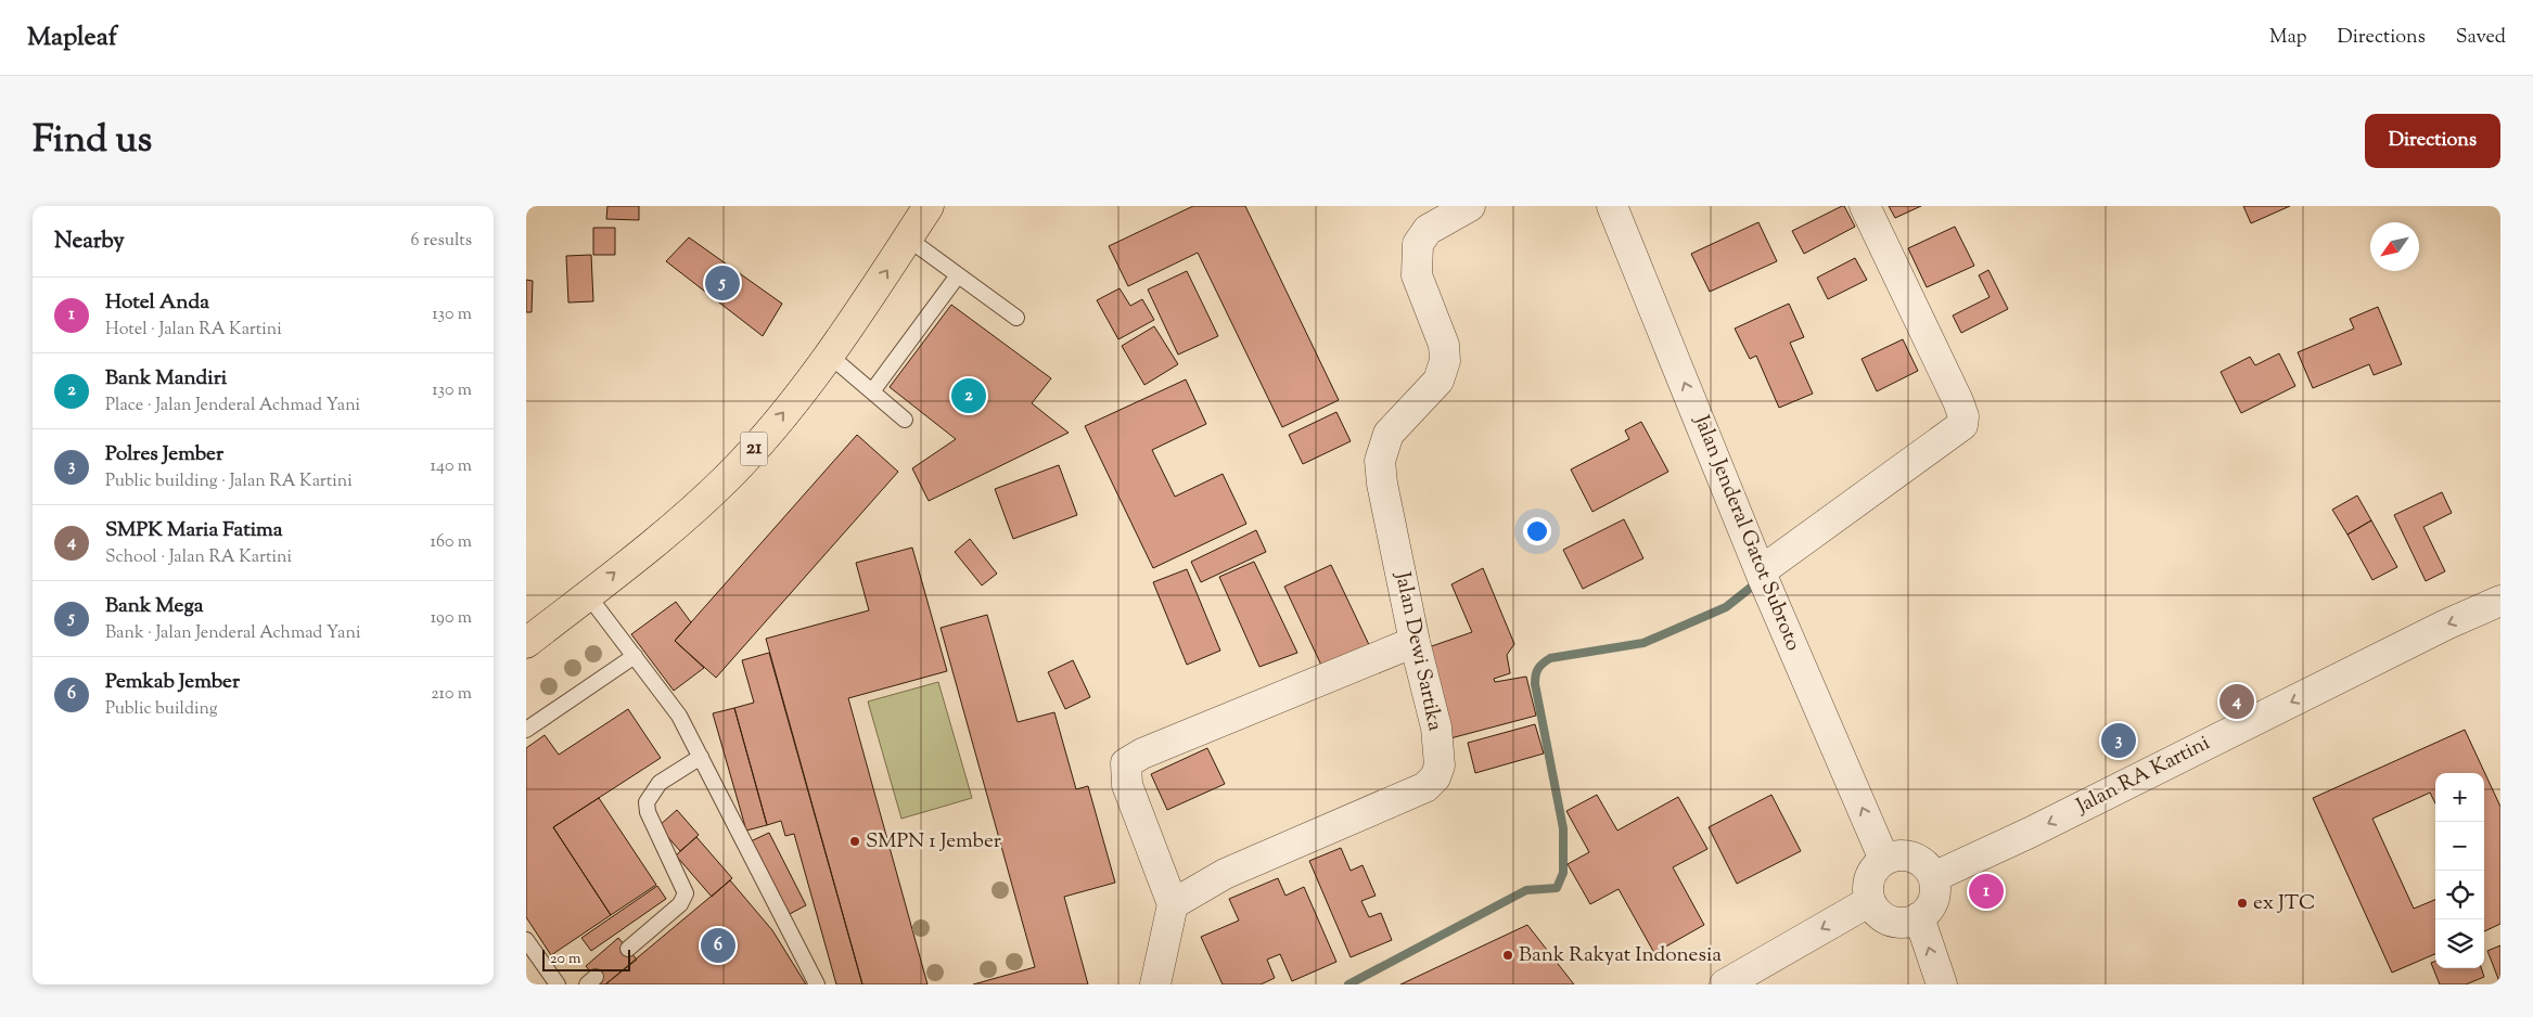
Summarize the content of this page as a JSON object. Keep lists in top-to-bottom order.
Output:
{
  "streets": {
    "highway": ["21"],
    "street": ["Jalan Jenderal Gatot Subroto", "Jalan Dewi Sartika", "Jalan RA Kartini"]
  },
  "crossings": [
    ["Jalan Jenderal Gatot Subroto", "Jalan RA Kartini"]
  ],
  "one_way": ["Jalan Jenderal Gatot Subroto", "Jalan RA Kartini"],
  "places": ["SMPN 1 Jember", "ex JTC", "Bank Rakyat Indonesia"],
  "scale_bar": "20 m",
  "north": "bottom left",
  "page": {
    "header": "Mapleaf",
    "nav": ["Map", "Directions", "Saved"],
    "title": "Find us",
    "buttons": "Directions",
    "heading": ["Nearby", "6 results"],
    "pins": [
      "5",
      "2",
      "4",
      "3",
      "1",
      "6"
    ],
    "list": [
      {
        "mark": "1",
        "name": "Hotel Anda",
        "note": "Hotel · Jalan RA Kartini",
        "value": "130 m"
      },
      {
        "mark": "2",
        "name": "Bank Mandiri",
        "note": "Place · Jalan Jenderal Achmad Yani",
        "value": "130 m"
      },
      {
        "mark": "3",
        "name": "Polres Jember",
        "note": "Public building · Jalan RA Kartini",
        "value": "140 m"
      },
      {
        "mark": "4",
        "name": "SMPK Maria Fatima",
        "note": "School · Jalan RA Kartini",
        "value": "160 m"
      },
      {
        "mark": "5",
        "name": "Bank Mega",
        "note": "Bank · Jalan Jenderal Achmad Yani",
        "value": "190 m"
      },
      {
        "mark": "6",
        "name": "Pemkab Jember",
        "note": "Public building",
        "value": "210 m"
      }
    ],
    "map_buttons": ["+", "−"],
    "scale": "20 m"
  }
}
